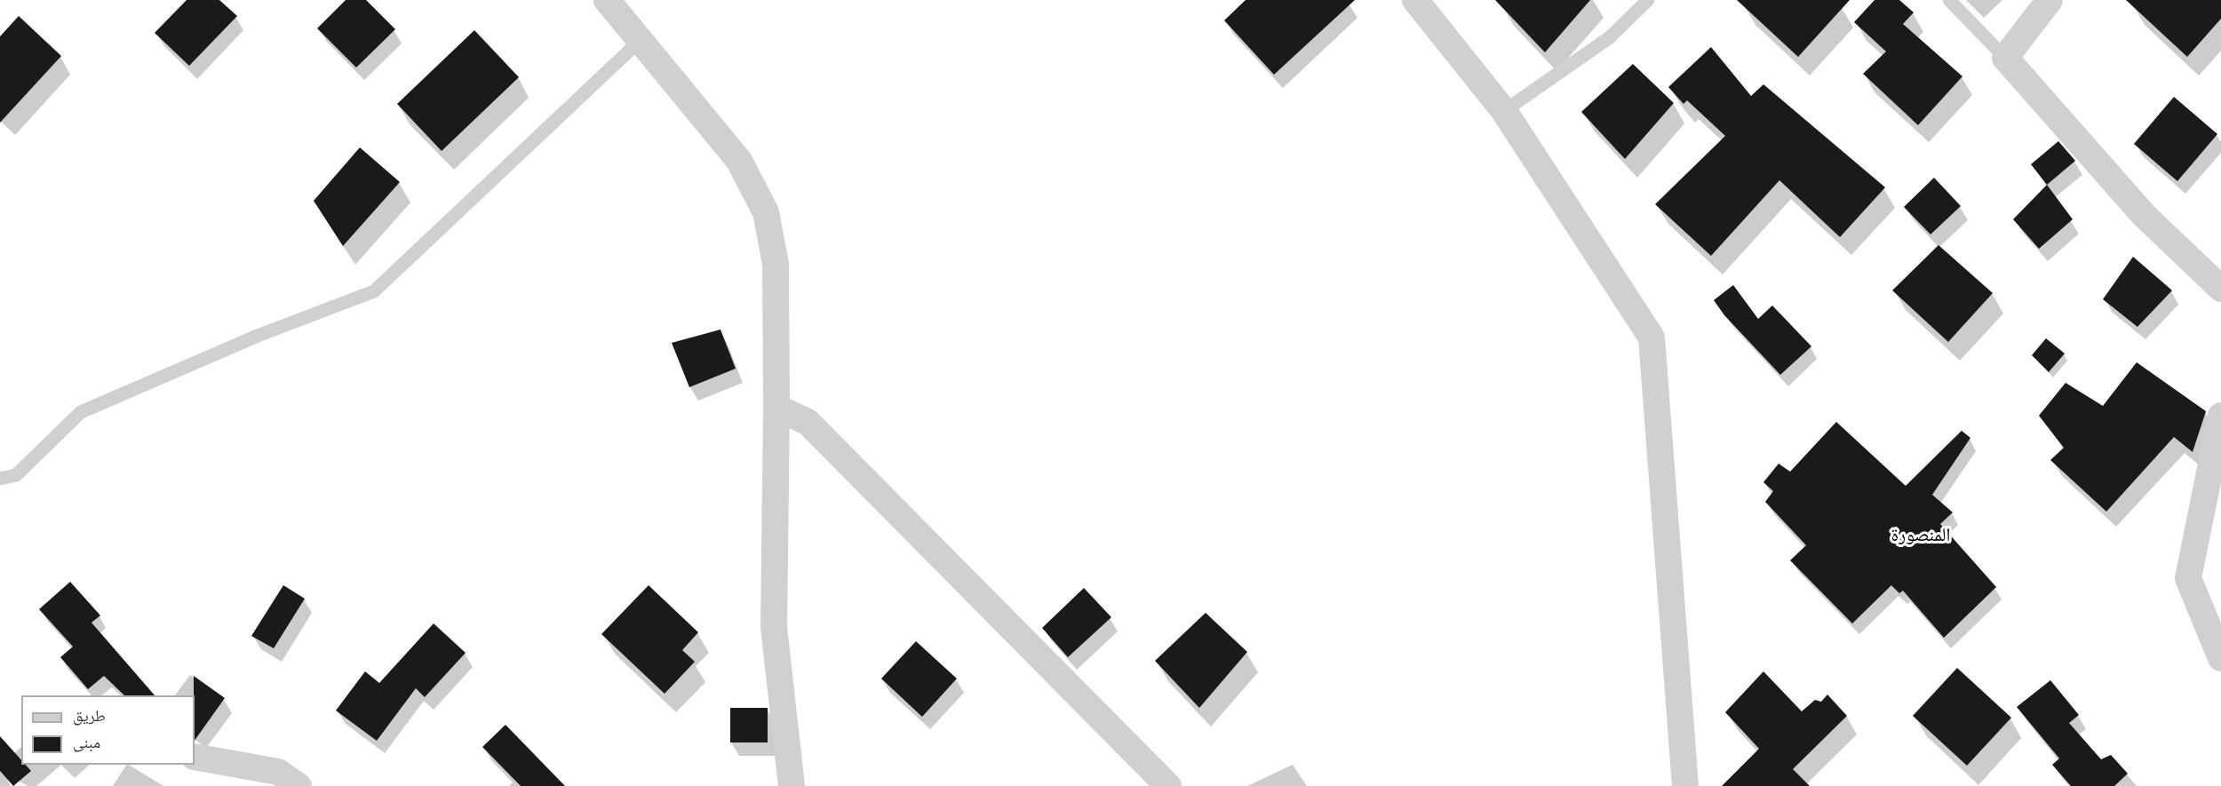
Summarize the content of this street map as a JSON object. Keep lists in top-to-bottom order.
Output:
{
  "districts": ["المنصورة"],
  "legend": ["طريق", "مبنى"]
}
